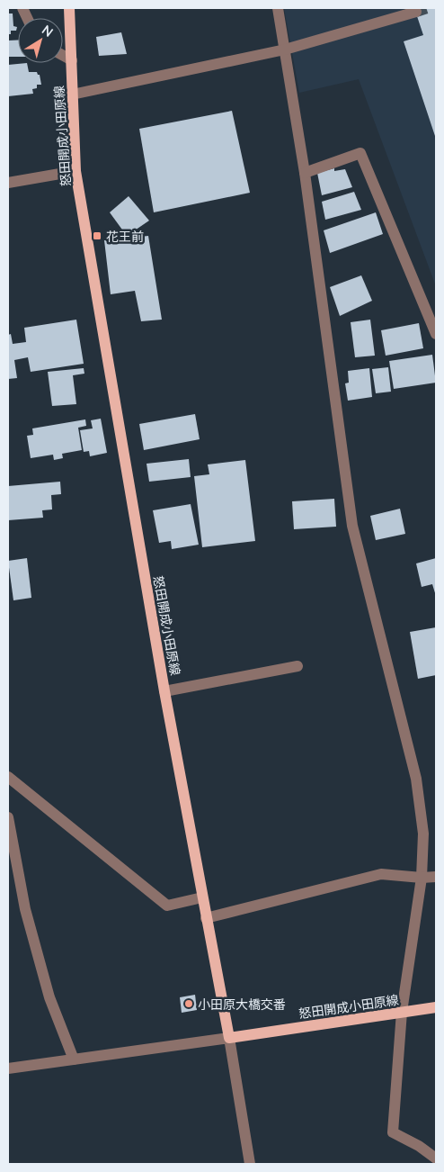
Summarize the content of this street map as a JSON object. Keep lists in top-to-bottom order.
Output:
{
  "streets": {
    "main road": ["怒田開成小田原線"]
  },
  "places": {
    "transit": ["花王前"],
    "other": ["小田原大橋交番"]
  },
  "north": "top right"
}
